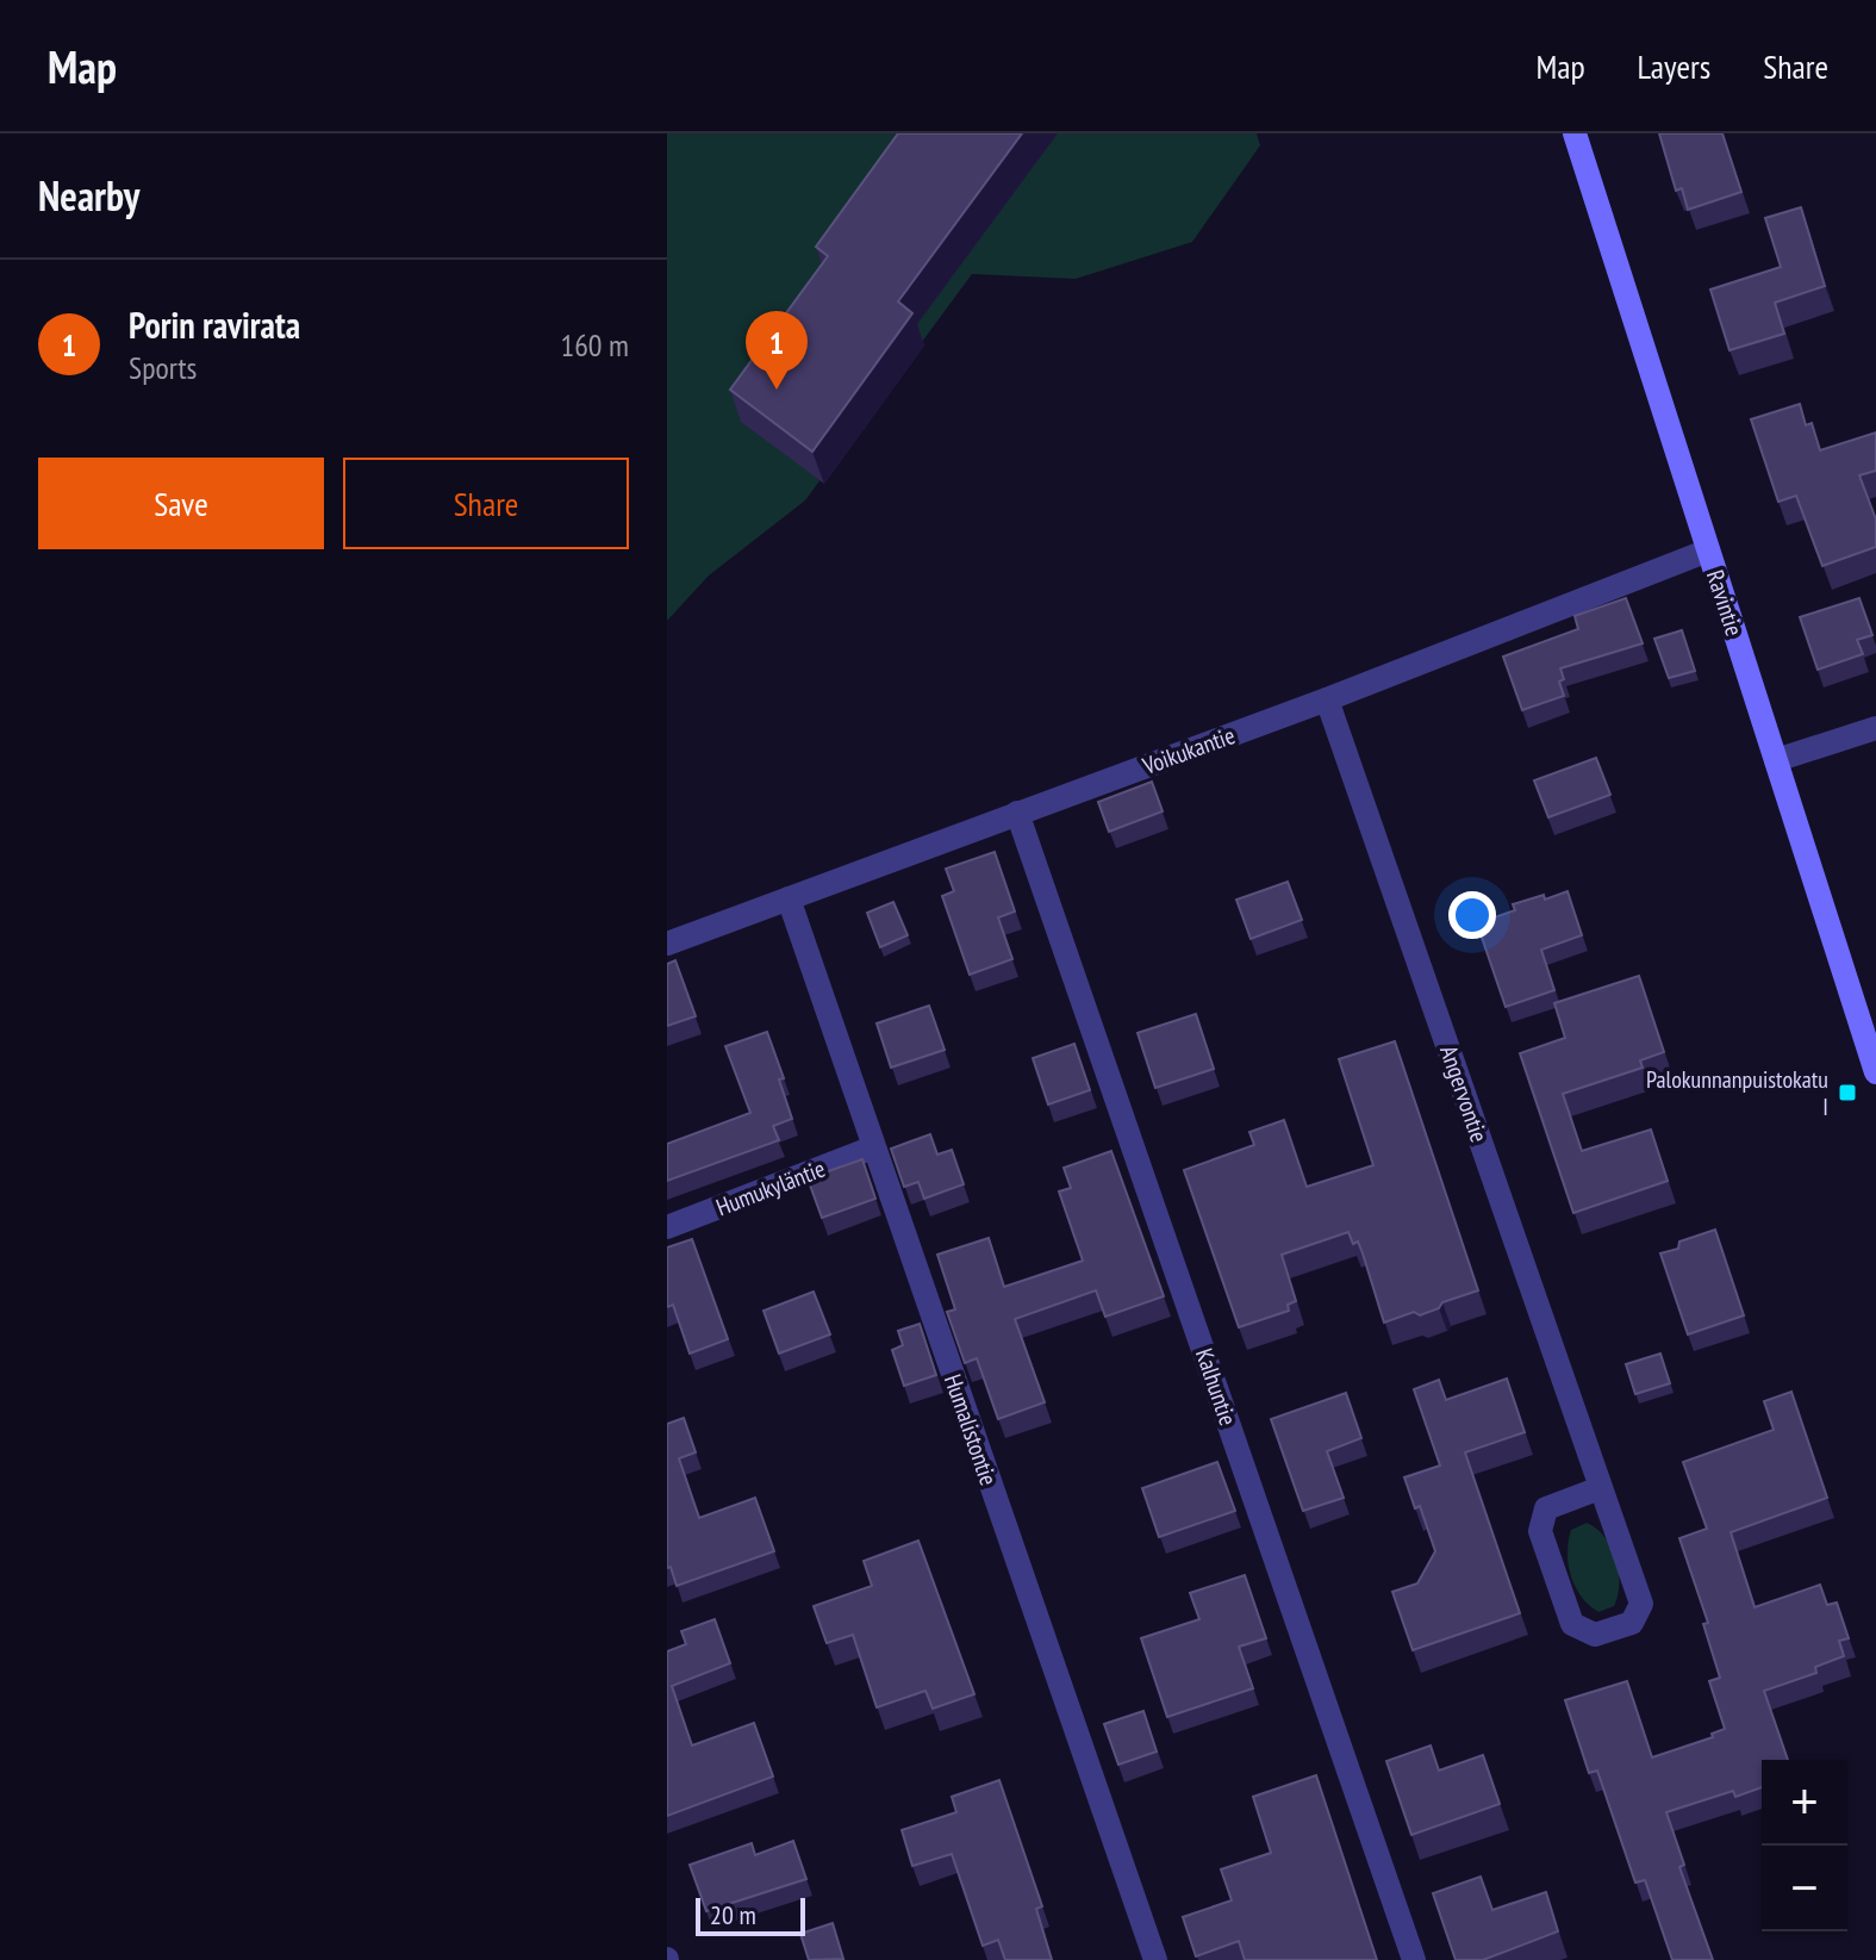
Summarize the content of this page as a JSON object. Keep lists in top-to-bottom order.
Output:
{
  "streets": {
    "main road": ["Ravintie"],
    "street": [
      "Voikukantie",
      "Angervontie",
      "Humukyläntie",
      "Kalhuntie",
      "Humalistontie"
    ]
  },
  "crossings": [
    ["Ravintie", "Voikukantie"],
    ["Voikukantie", "Angervontie"],
    ["Voikukantie", "Kalhuntie"],
    ["Voikukantie", "Humalistontie"],
    ["Humukyläntie", "Humalistontie"]
  ],
  "places": {
    "transit": ["Palokunnanpuistokatu I"]
  },
  "scale_bar": "20 m",
  "page": {
    "header": "Map",
    "nav": ["Map", "Layers", "Share"],
    "heading": "Nearby",
    "list": [
      {
        "mark": "1",
        "name": "Porin ravirata",
        "note": "Sports",
        "value": "160 m"
      }
    ],
    "pins": "1",
    "buttons": ["Save", "Share"],
    "map_buttons": ["+", "−"],
    "scale": "20 m"
  }
}
